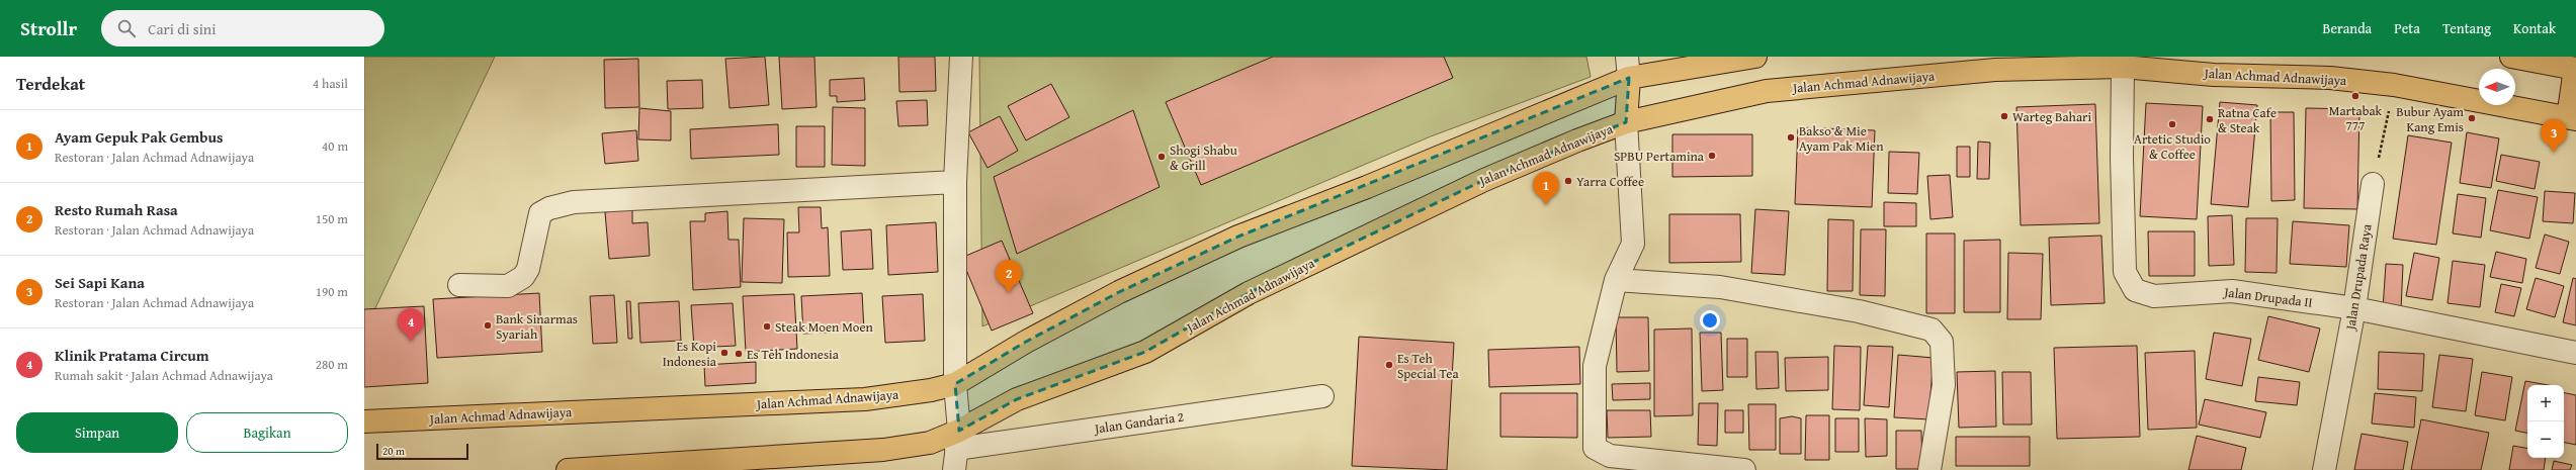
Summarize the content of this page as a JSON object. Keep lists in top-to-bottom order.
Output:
{
  "streets": {
    "main road": ["Jalan Achmad Adnawijaya"],
    "street": ["Jalan Drupada Raya", "Jalan Drupada II", "Jalan Gandaria 2"]
  },
  "crossings": [
    ["Jalan Achmad Adnawijaya", "Jalan Drupada II"],
    ["Jalan Achmad Adnawijaya", "Jalan Gandaria 2"],
    ["Jalan Drupada Raya", "Jalan Drupada II"]
  ],
  "places": [
    "Martabak 777",
    "Warteg Bahari",
    "Bubur Ayam Kang Emis",
    "Ratna Cafe & Steak",
    "Artetic Studio & Coffee",
    "Bakso & Mie Ayam Pak Mien",
    "SPBU Pertamina",
    "Shogi Shabu & Grill",
    "Yarra Coffee",
    "Bank Sinarmas Syariah",
    "Steak Moen Moen",
    "Es Kopi Indonesia",
    "Es Teh Indonesia",
    "Es Teh Special Tea"
  ],
  "scale_bar": "20 m",
  "north": "left",
  "page": {
    "header": "Strollr",
    "search": "Cari di sini",
    "nav": [
      "Beranda",
      "Peta",
      "Tentang",
      "Kontak"
    ],
    "heading": ["Terdekat", "4 hasil"],
    "list": [
      {
        "mark": "1",
        "name": "Ayam Gepuk Pak Gembus",
        "note": "Restoran · Jalan Achmad Adnawijaya",
        "value": "40 m"
      },
      {
        "mark": "2",
        "name": "Resto Rumah Rasa",
        "note": "Restoran · Jalan Achmad Adnawijaya",
        "value": "150 m"
      },
      {
        "mark": "3",
        "name": "Sei Sapi Kana",
        "note": "Restoran · Jalan Achmad Adnawijaya",
        "value": "190 m"
      },
      {
        "mark": "4",
        "name": "Klinik Pratama Circum",
        "note": "Rumah sakit · Jalan Achmad Adnawijaya",
        "value": "280 m"
      }
    ],
    "pins": [
      "3",
      "1",
      "2",
      "4"
    ],
    "map_buttons": ["+", "−"],
    "buttons": ["Simpan", "Bagikan"],
    "scale": "20 m"
  }
}
